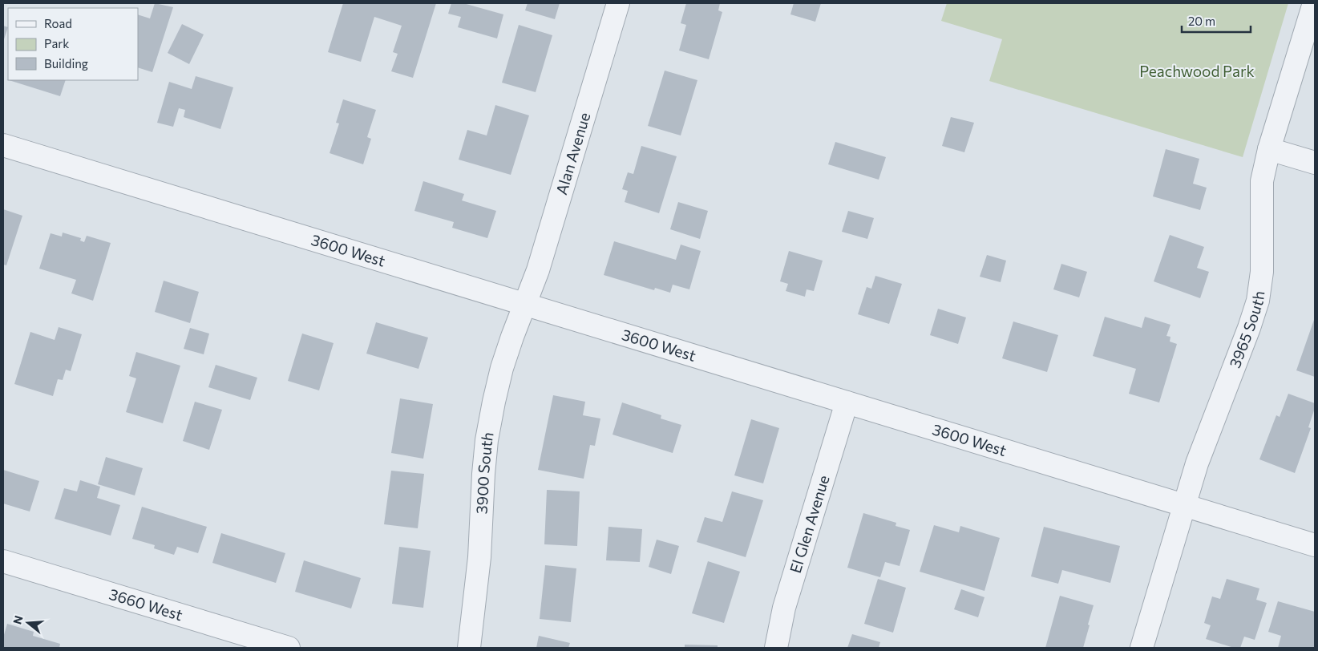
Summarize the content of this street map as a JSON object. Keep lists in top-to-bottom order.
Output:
{
  "streets": {
    "street": [
      "Alan Avenue",
      "3600 West",
      "3965 South",
      "3900 South",
      "El Glen Avenue",
      "3660 West"
    ]
  },
  "crossings": [
    ["Alan Avenue", "3600 West"],
    ["Alan Avenue", "3900 South"],
    ["3600 West", "3965 South"],
    ["3600 West", "3900 South"],
    ["3600 West", "El Glen Avenue"]
  ],
  "parks": ["Peachwood Park"],
  "legend": ["Road", "Park", "Building"],
  "scale_bar": "20 m",
  "north": "left"
}
